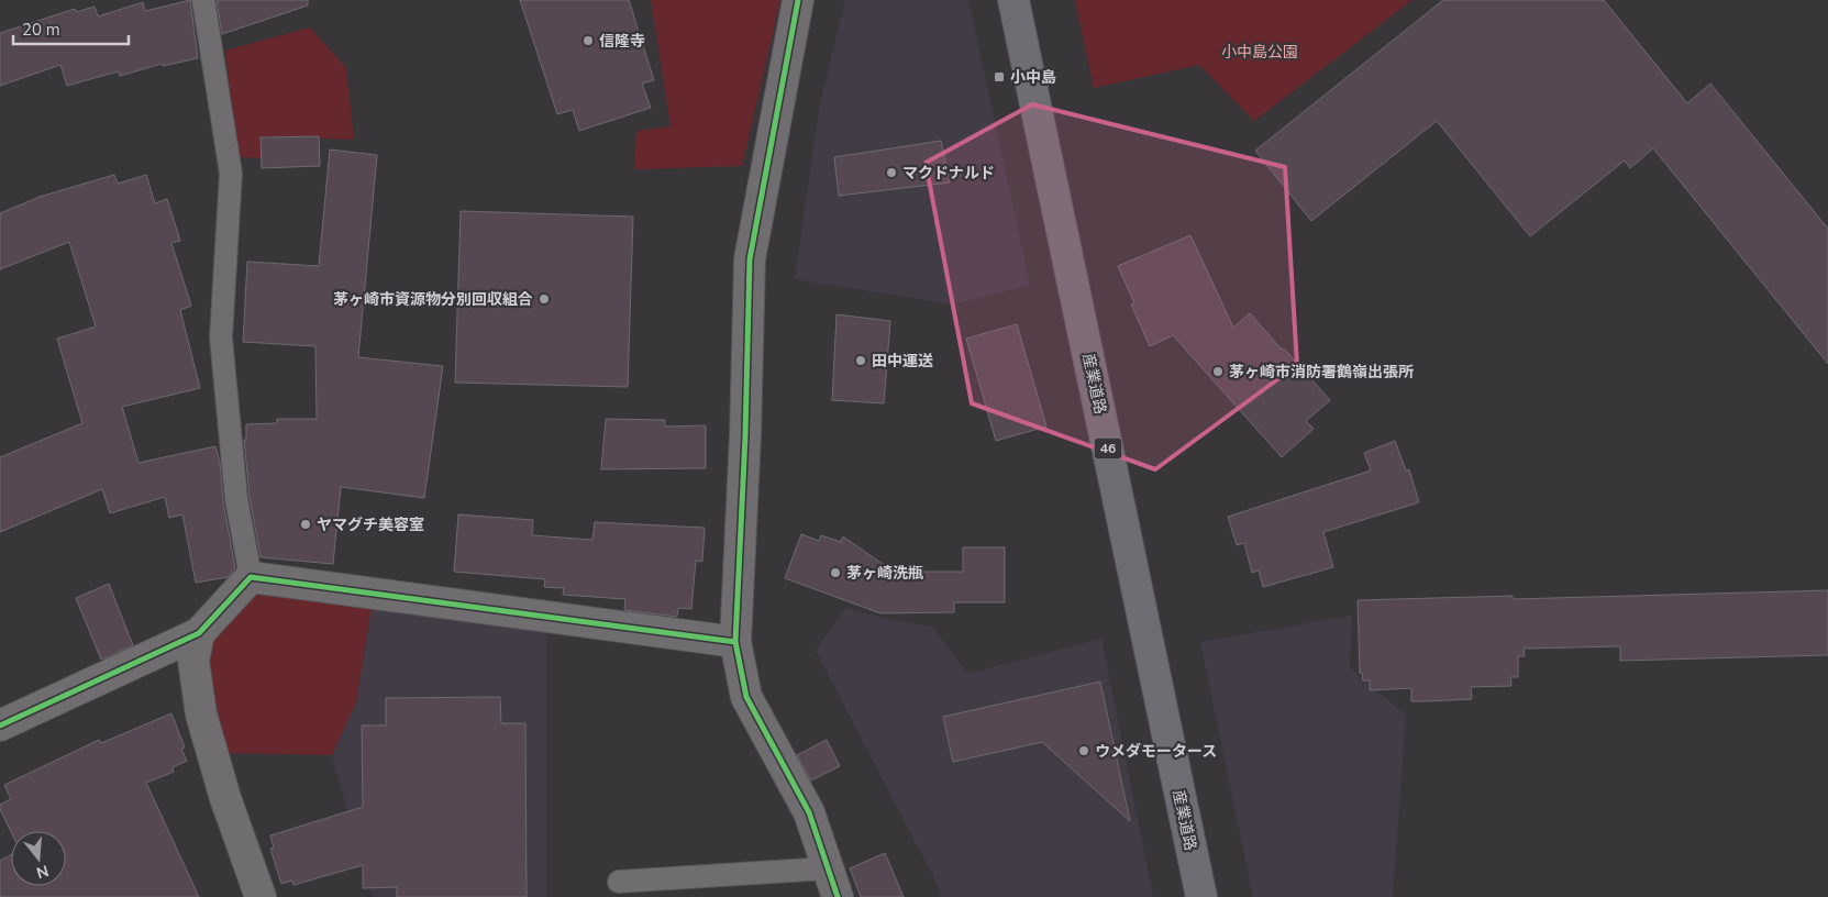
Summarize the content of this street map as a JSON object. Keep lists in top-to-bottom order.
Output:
{
  "streets": {
    "main road": ["産業道路", "46"]
  },
  "parks": ["小中島公園"],
  "places": {
    "other": [
      "信隆寺",
      "マクドナルド",
      "茅ヶ崎市資源物分別回収組合",
      "田中運送",
      "茅ヶ崎市消防署鶴嶺出張所",
      "ヤマグチ美容室",
      "茅ヶ崎洗瓶",
      "ウメダモータース"
    ],
    "transit": ["小中島"]
  },
  "scale_bar": "20 m",
  "north": "bottom"
}
